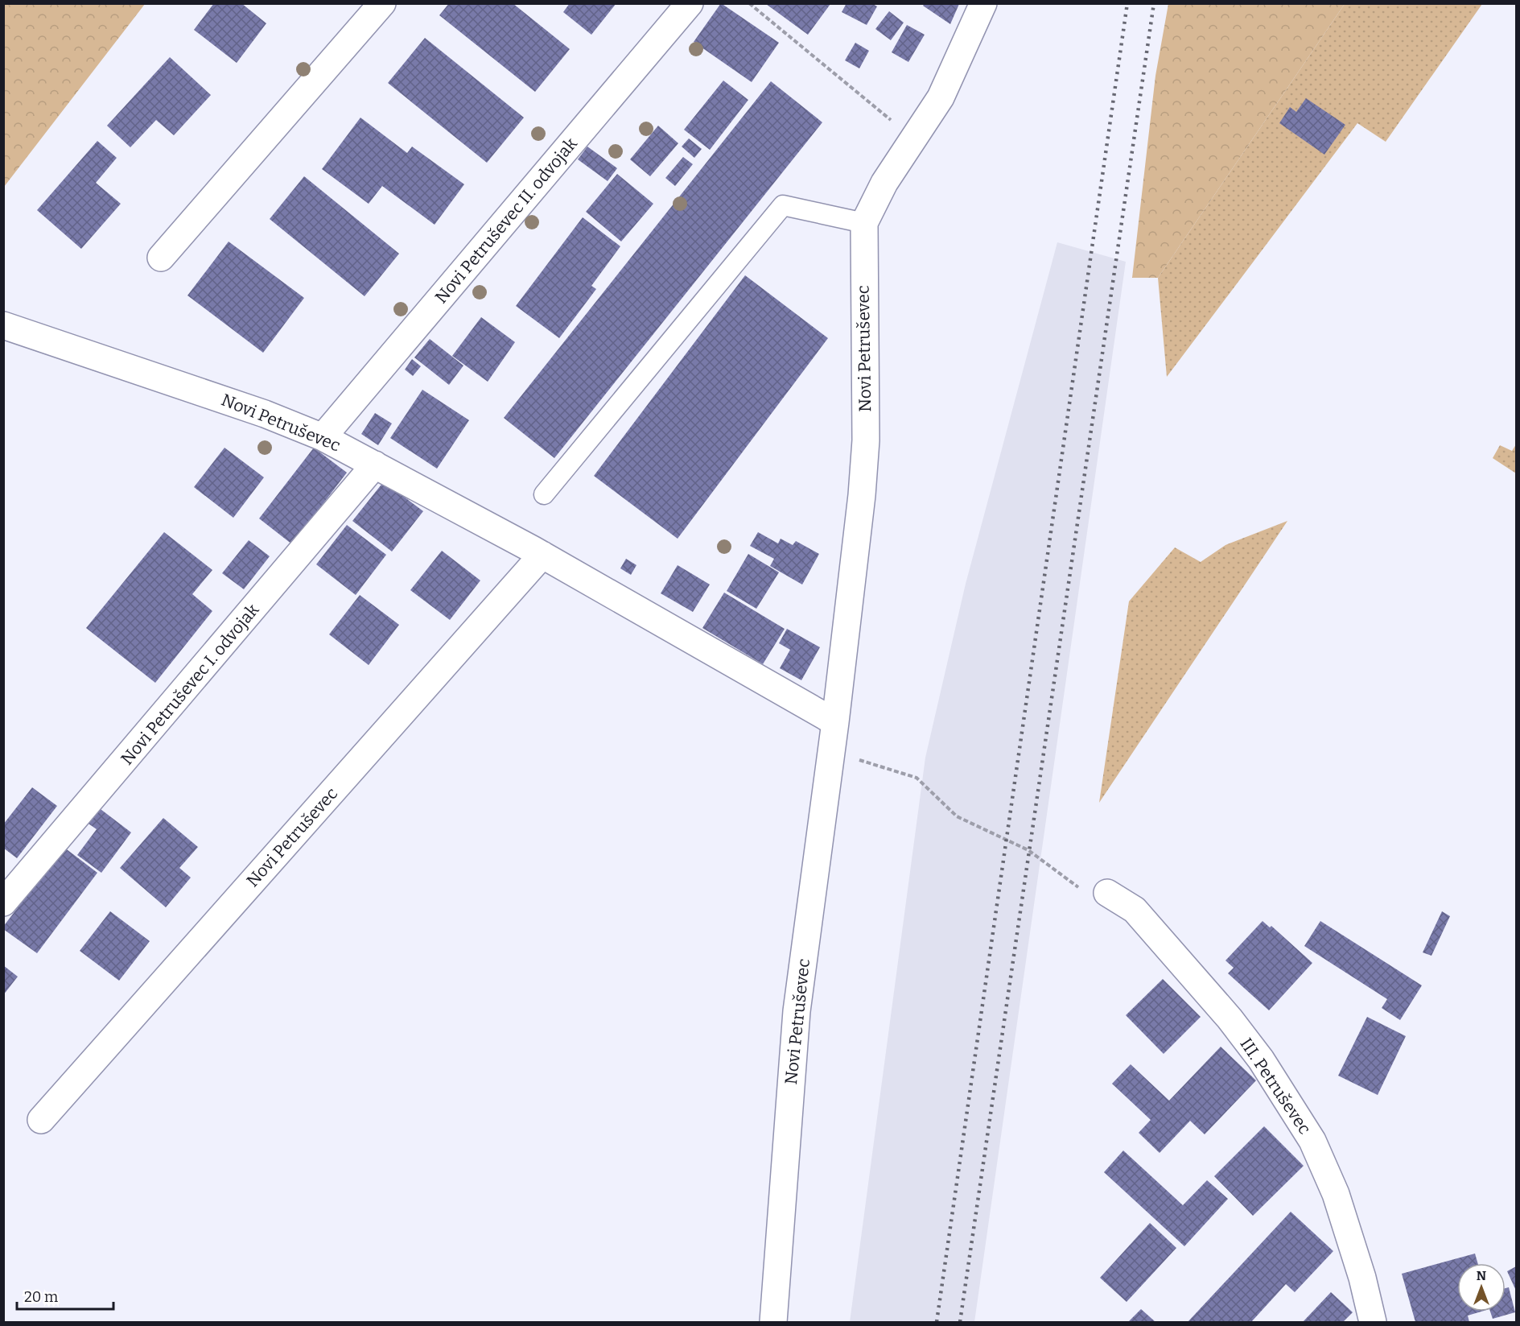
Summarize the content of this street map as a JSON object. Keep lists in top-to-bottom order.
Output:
{
  "streets": {
    "street": [
      "Novi Petruševec II. odvojak",
      "Novi Petruševec",
      "Novi Petruševec I. odvojak",
      "III. Petruševec"
    ]
  },
  "crossings": [
    ["Novi Petruševec II. odvojak", "Novi Petruševec"],
    ["Novi Petruševec", "Novi Petruševec I. odvojak"]
  ],
  "scale_bar": "20 m",
  "north": "top"
}
